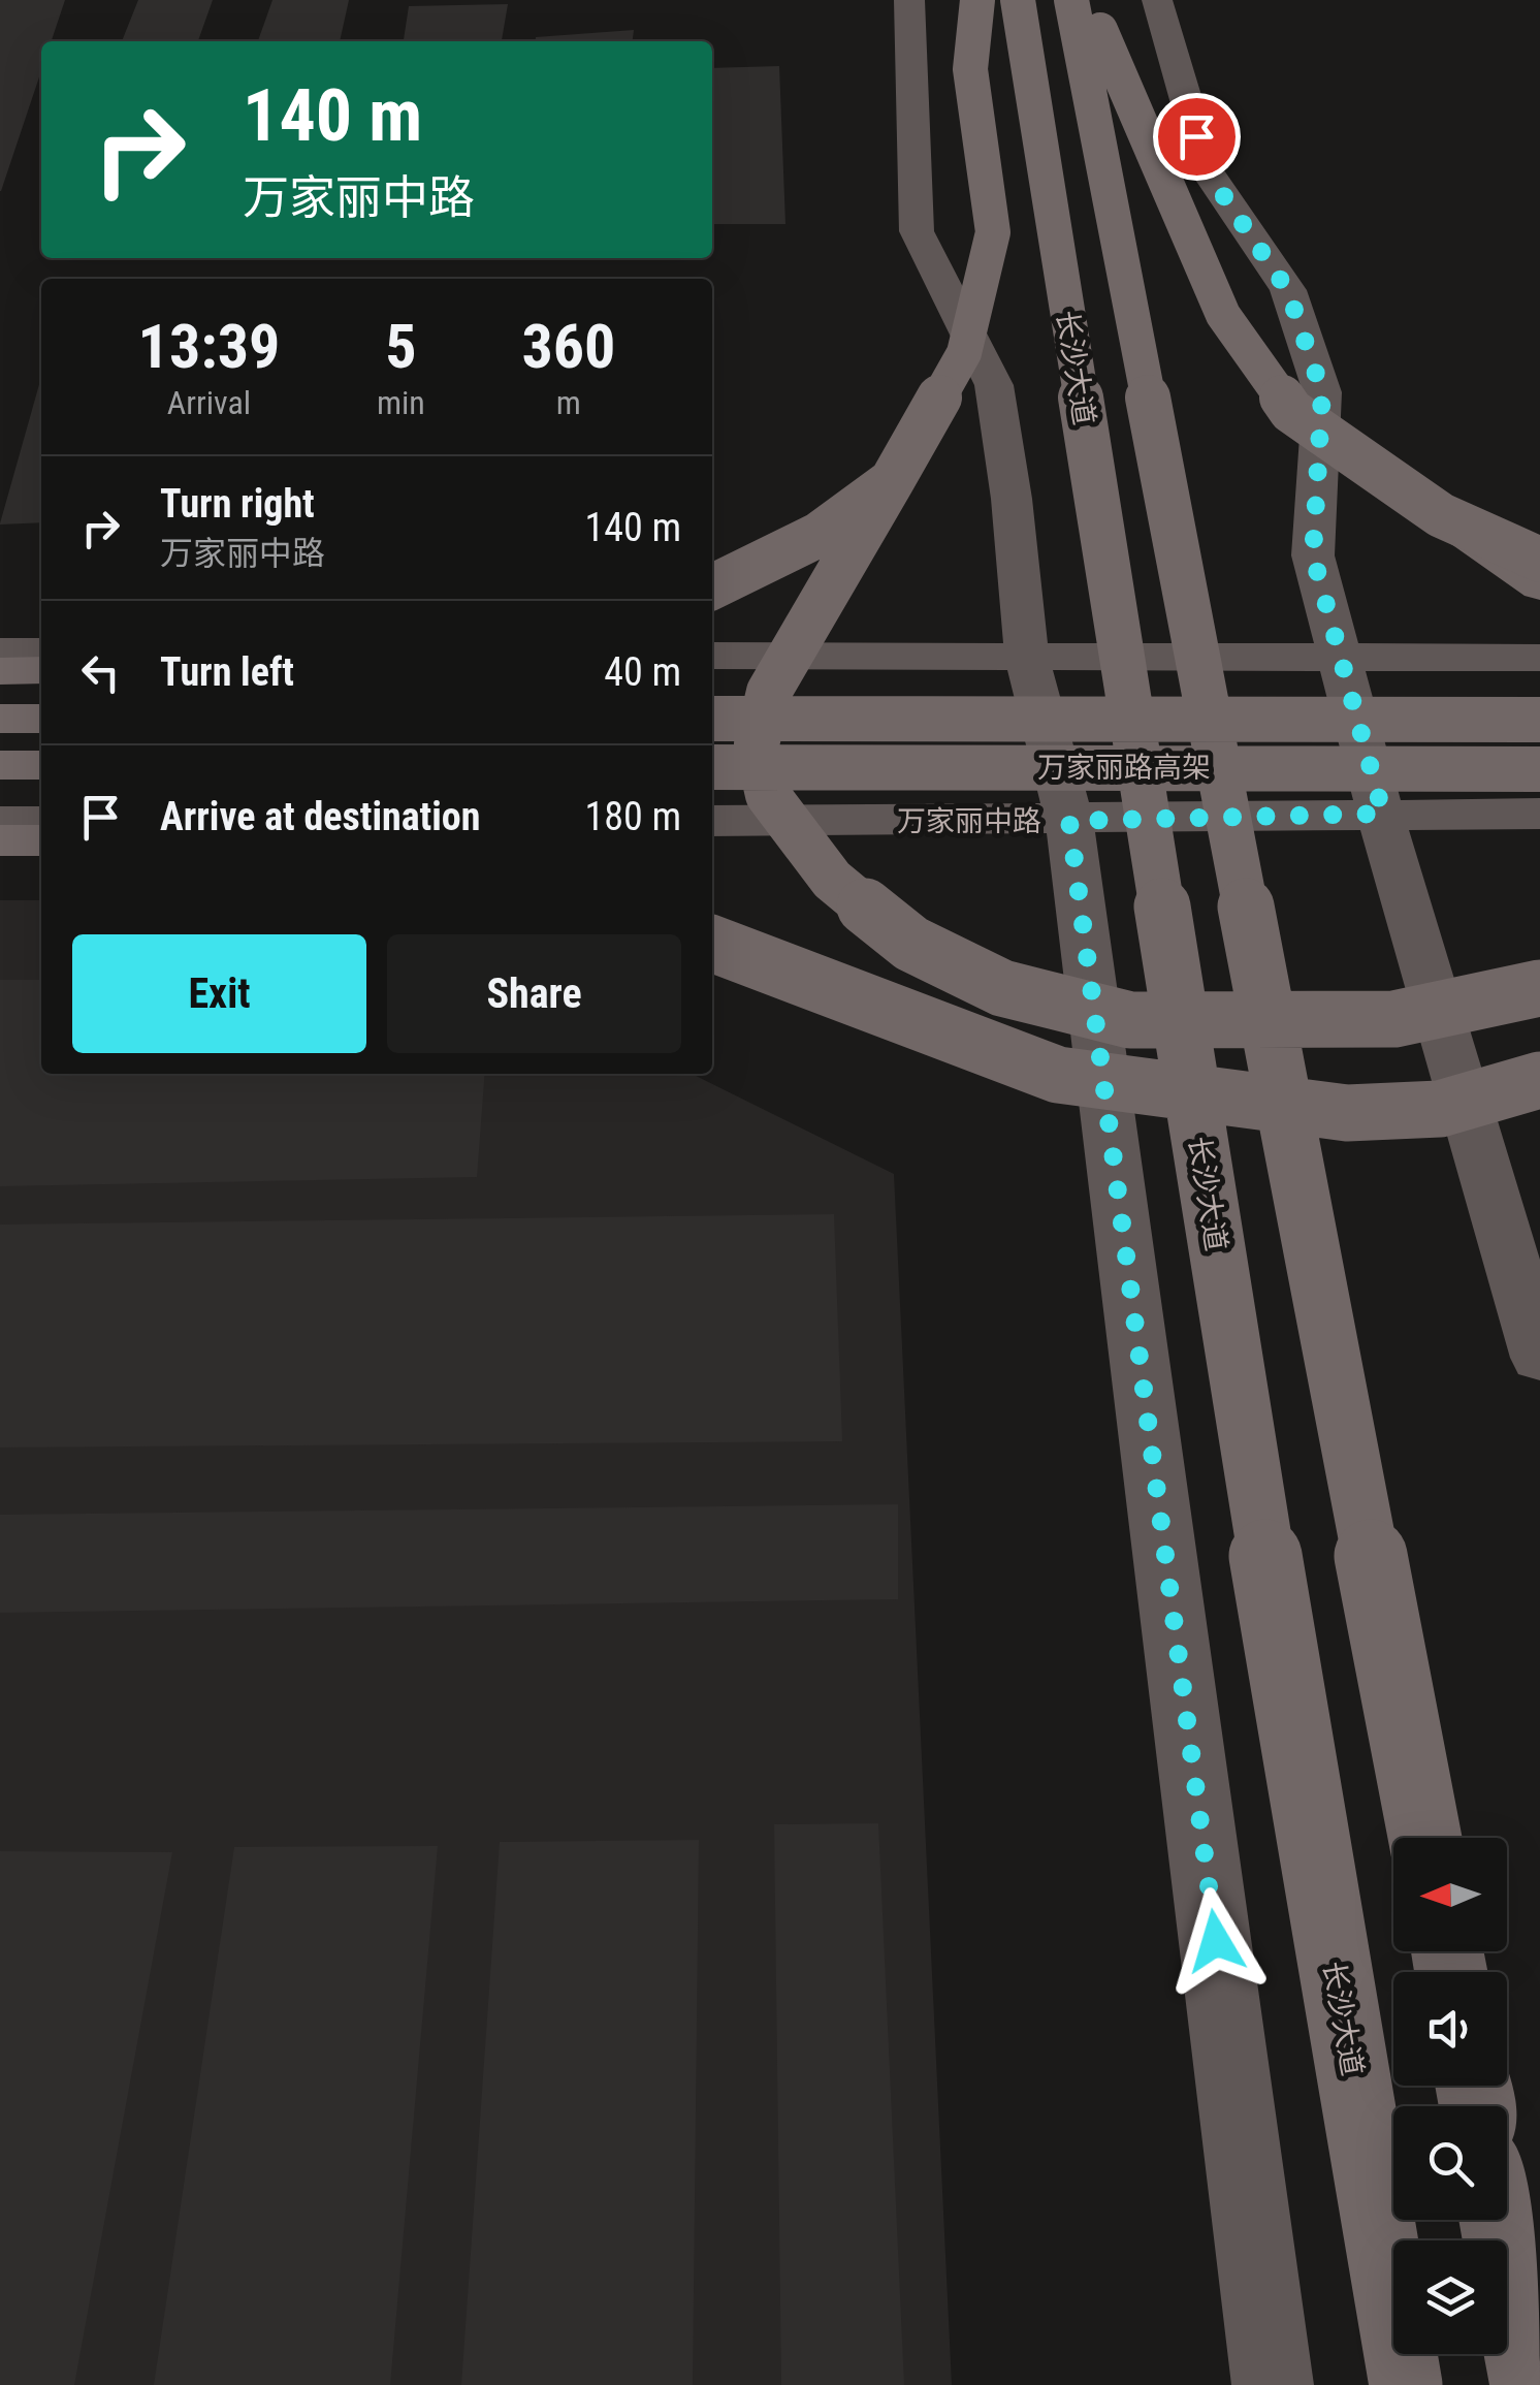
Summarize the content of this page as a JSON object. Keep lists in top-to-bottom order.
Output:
{
  "streets": {
    "highway": ["长沙大道", "万家丽路高架"],
    "main road": ["万家丽中路"]
  },
  "north": "left",
  "page": {
    "turn": ["140 m", "万家丽中路"],
    "eta": [
      "13:39",
      "Arrival",
      "5",
      "min",
      "360",
      "m"
    ],
    "list": [
      {
        "name": "Turn right",
        "note": "万家丽中路",
        "value": "140 m"
      },
      {
        "name": "Turn left",
        "value": "40 m"
      },
      {
        "name": "Arrive at destination",
        "value": "180 m"
      }
    ],
    "buttons": ["Exit", "Share"]
  }
}
